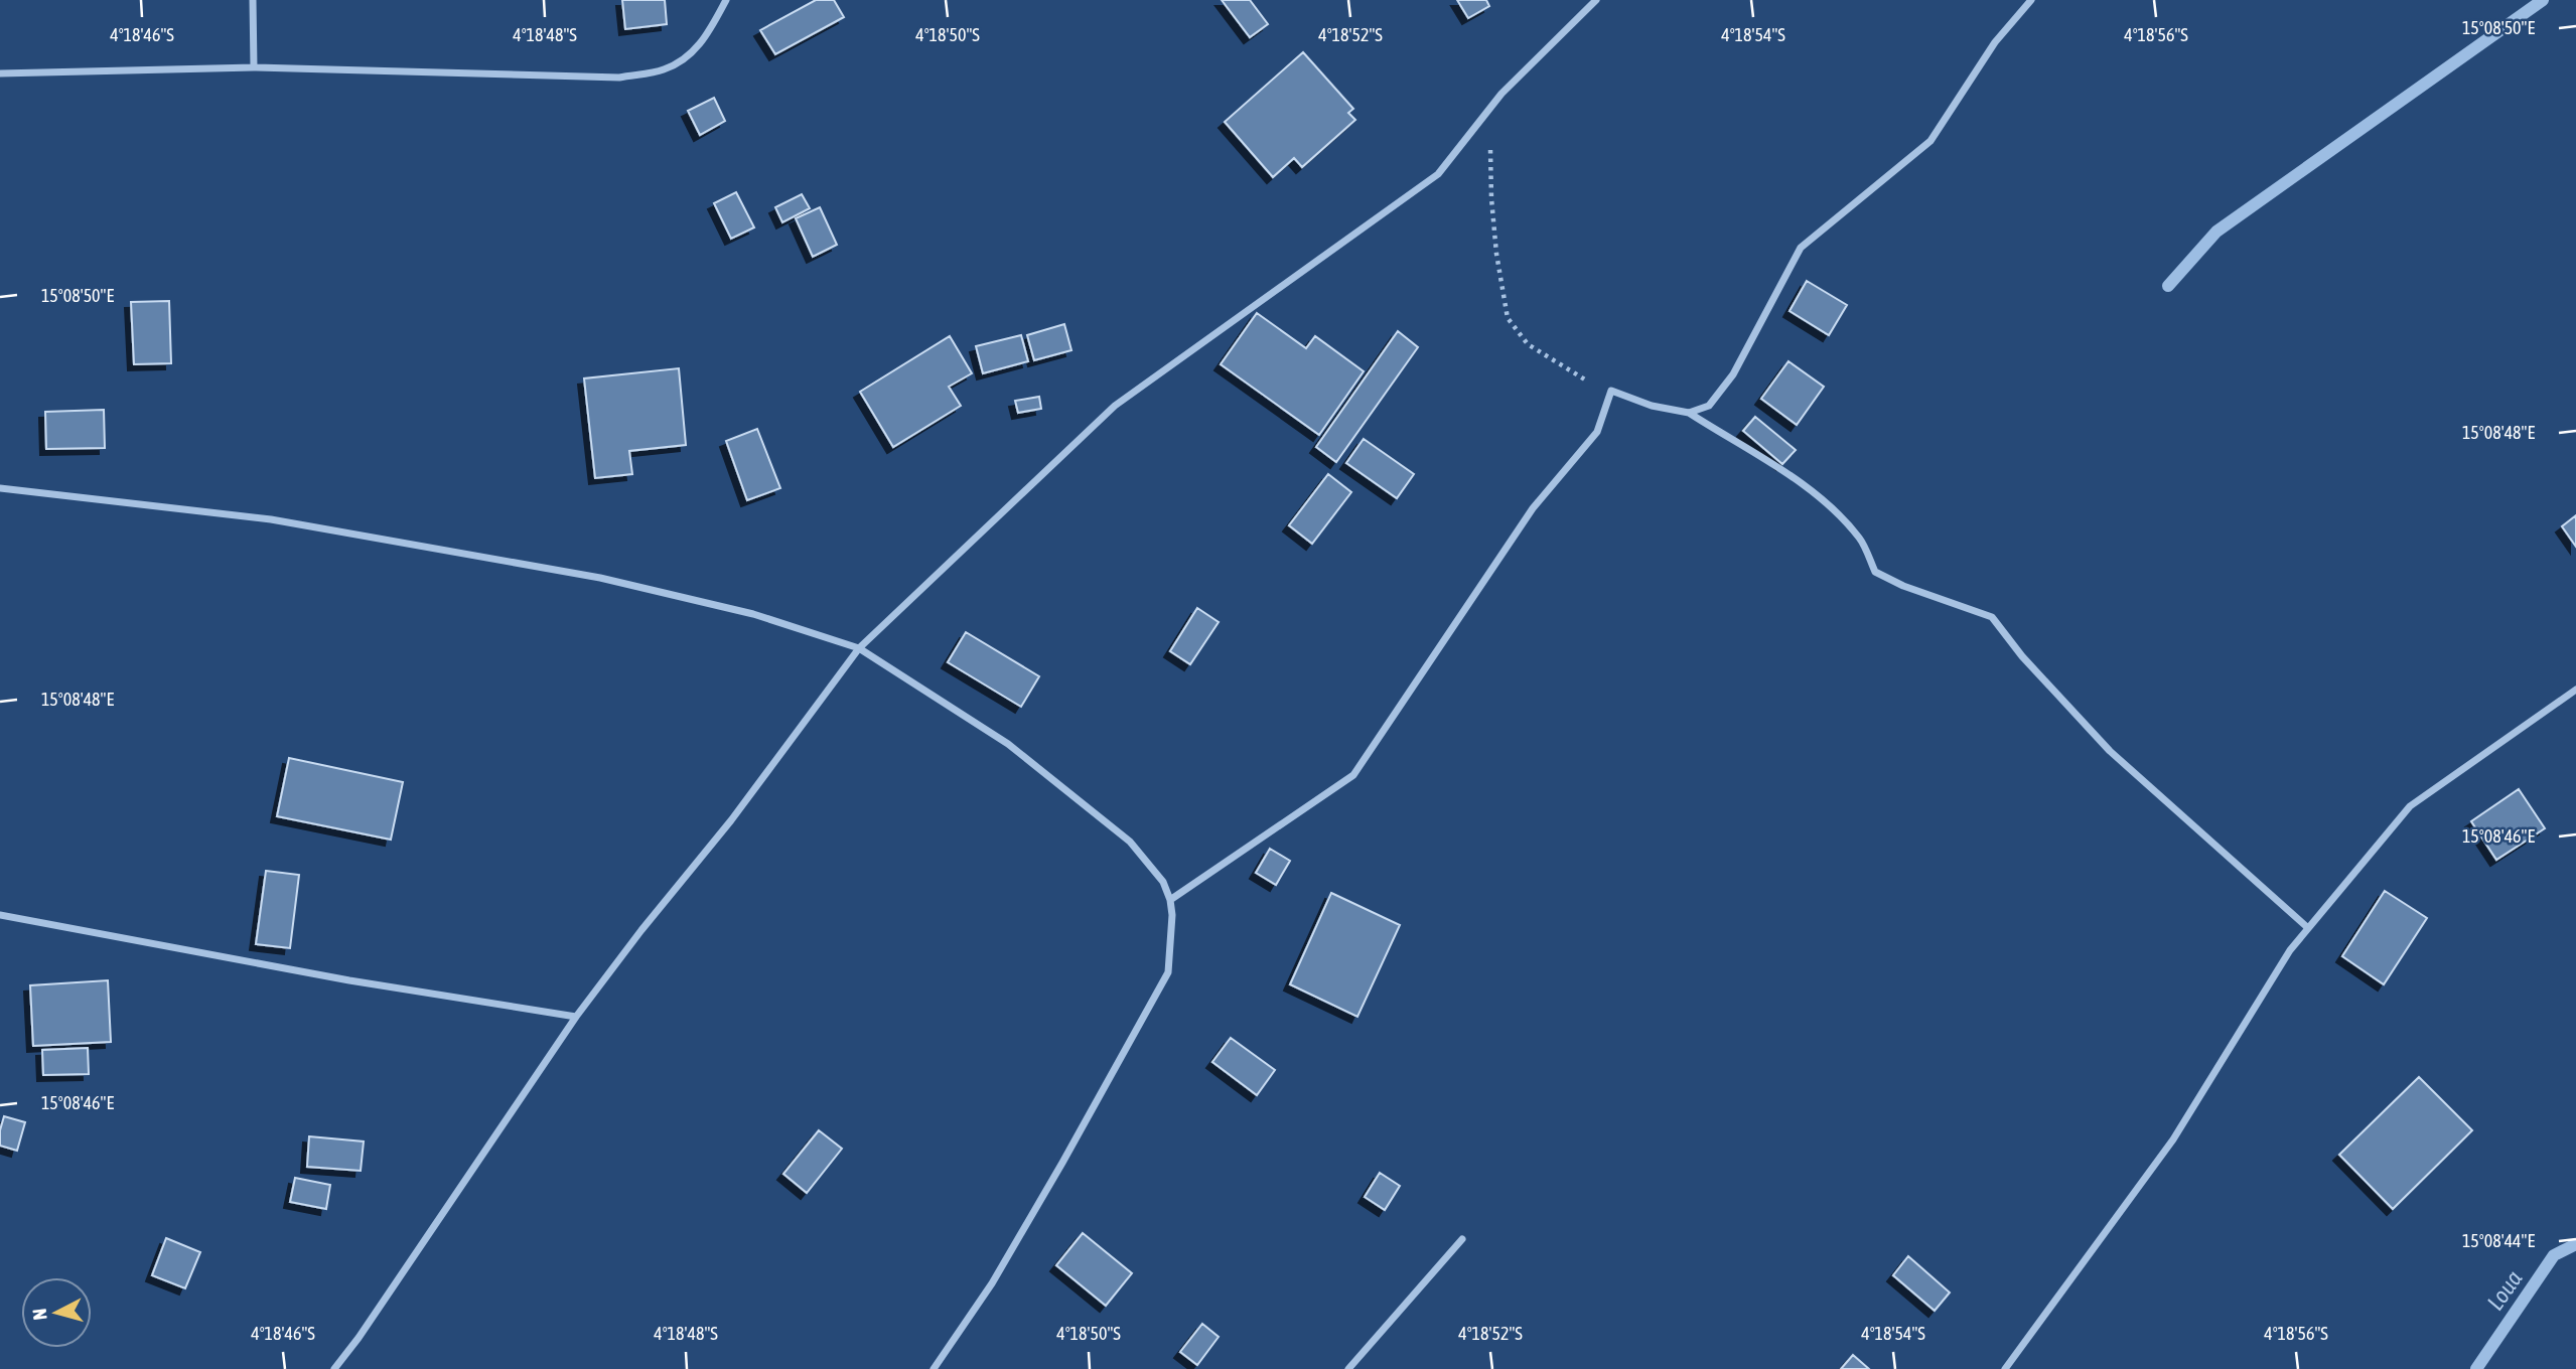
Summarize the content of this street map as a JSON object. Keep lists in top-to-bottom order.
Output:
{
  "water": ["Loua"],
  "north": "left",
  "coordinates": [
    "15°08'50\"E",
    "4°18'46\"S",
    "4°18'48\"S",
    "4°18'50\"S",
    "4°18'52\"S",
    "4°18'54\"S",
    "4°18'56\"S",
    "15°08'48\"E",
    "15°08'46\"E",
    "15°08'44\"E"
  ]
}
